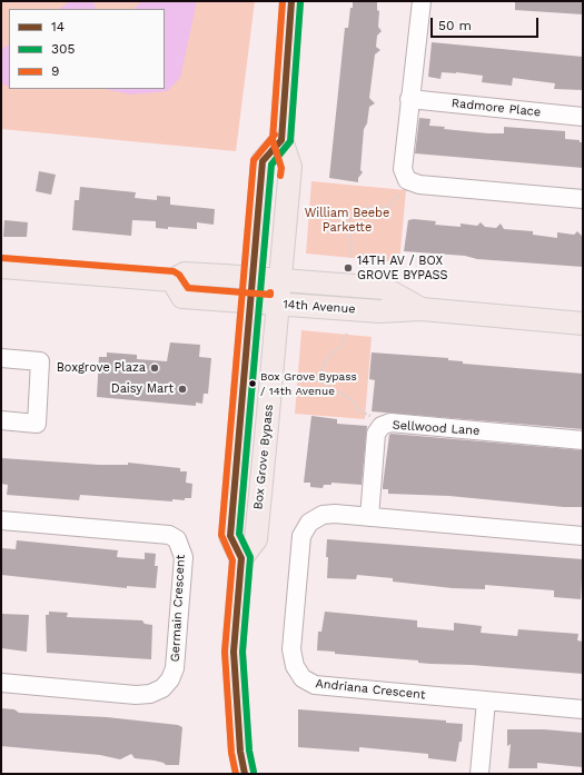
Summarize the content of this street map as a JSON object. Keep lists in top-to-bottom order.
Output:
{
  "streets": {
    "main road": ["14th Avenue", "Box Grove Bypass"],
    "street": [
      "Radmore Place",
      "Sellwood Lane",
      "Germain Crescent",
      "Andriana Crescent"
    ]
  },
  "crossings": [
    ["14th Avenue", "Box Grove Bypass"],
    ["Sellwood Lane", "Andriana Crescent"]
  ],
  "parks": ["William Beebe Parkette"],
  "places": [
    "14TH AV / BOX GROVE BYPASS",
    "Boxgrove Plaza",
    "Box Grove Bypass / 14th Avenue",
    "Daisy Mart"
  ],
  "lines": ["transit line 14", "transit line 9", "transit line 305"],
  "legend": ["14", "305", "9"],
  "scale_bar": "50 m"
}
